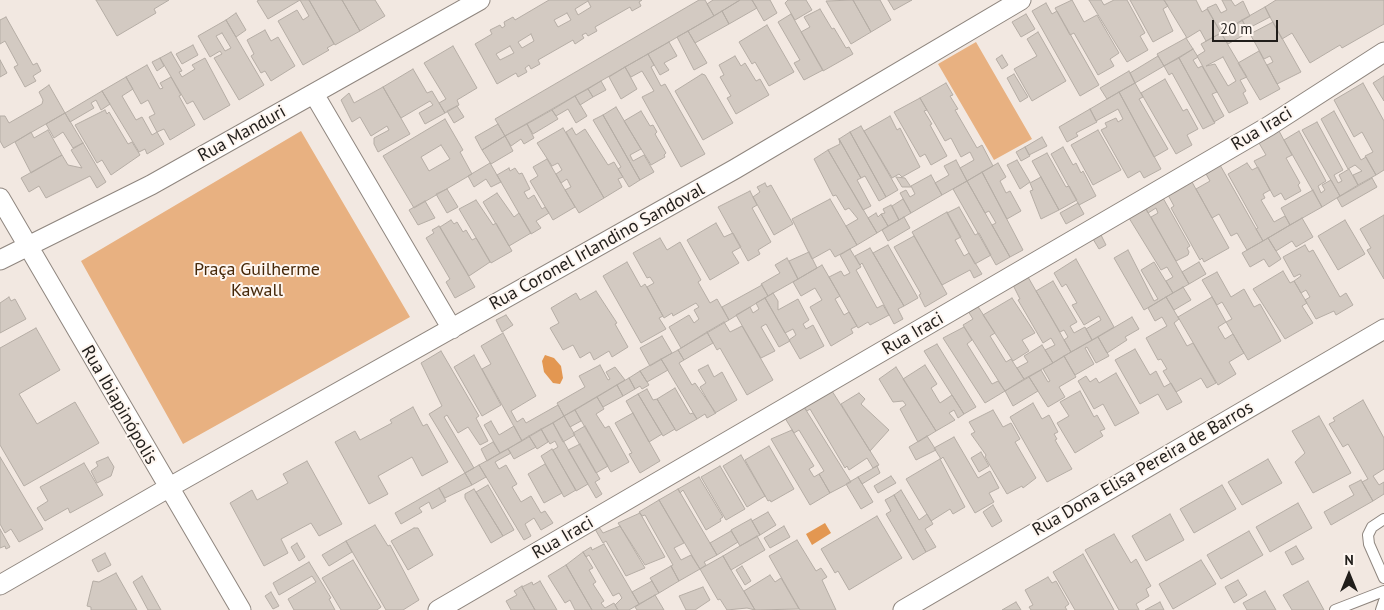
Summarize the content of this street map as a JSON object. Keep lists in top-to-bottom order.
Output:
{
  "streets": {
    "street": [
      "Rua Iraci",
      "Rua Manduri",
      "Rua Coronel Irlandino Sandoval",
      "Rua Ibiapinópolis",
      "Rua Dona Elisa Pereira de Barros"
    ]
  },
  "crossings": [
    ["Rua Manduri", "Rua Ibiapinópolis"],
    ["Rua Coronel Irlandino Sandoval", "Rua Ibiapinópolis"]
  ],
  "parks": ["Praça Guilherme Kawall"],
  "scale_bar": "20 m",
  "north": "top"
}
